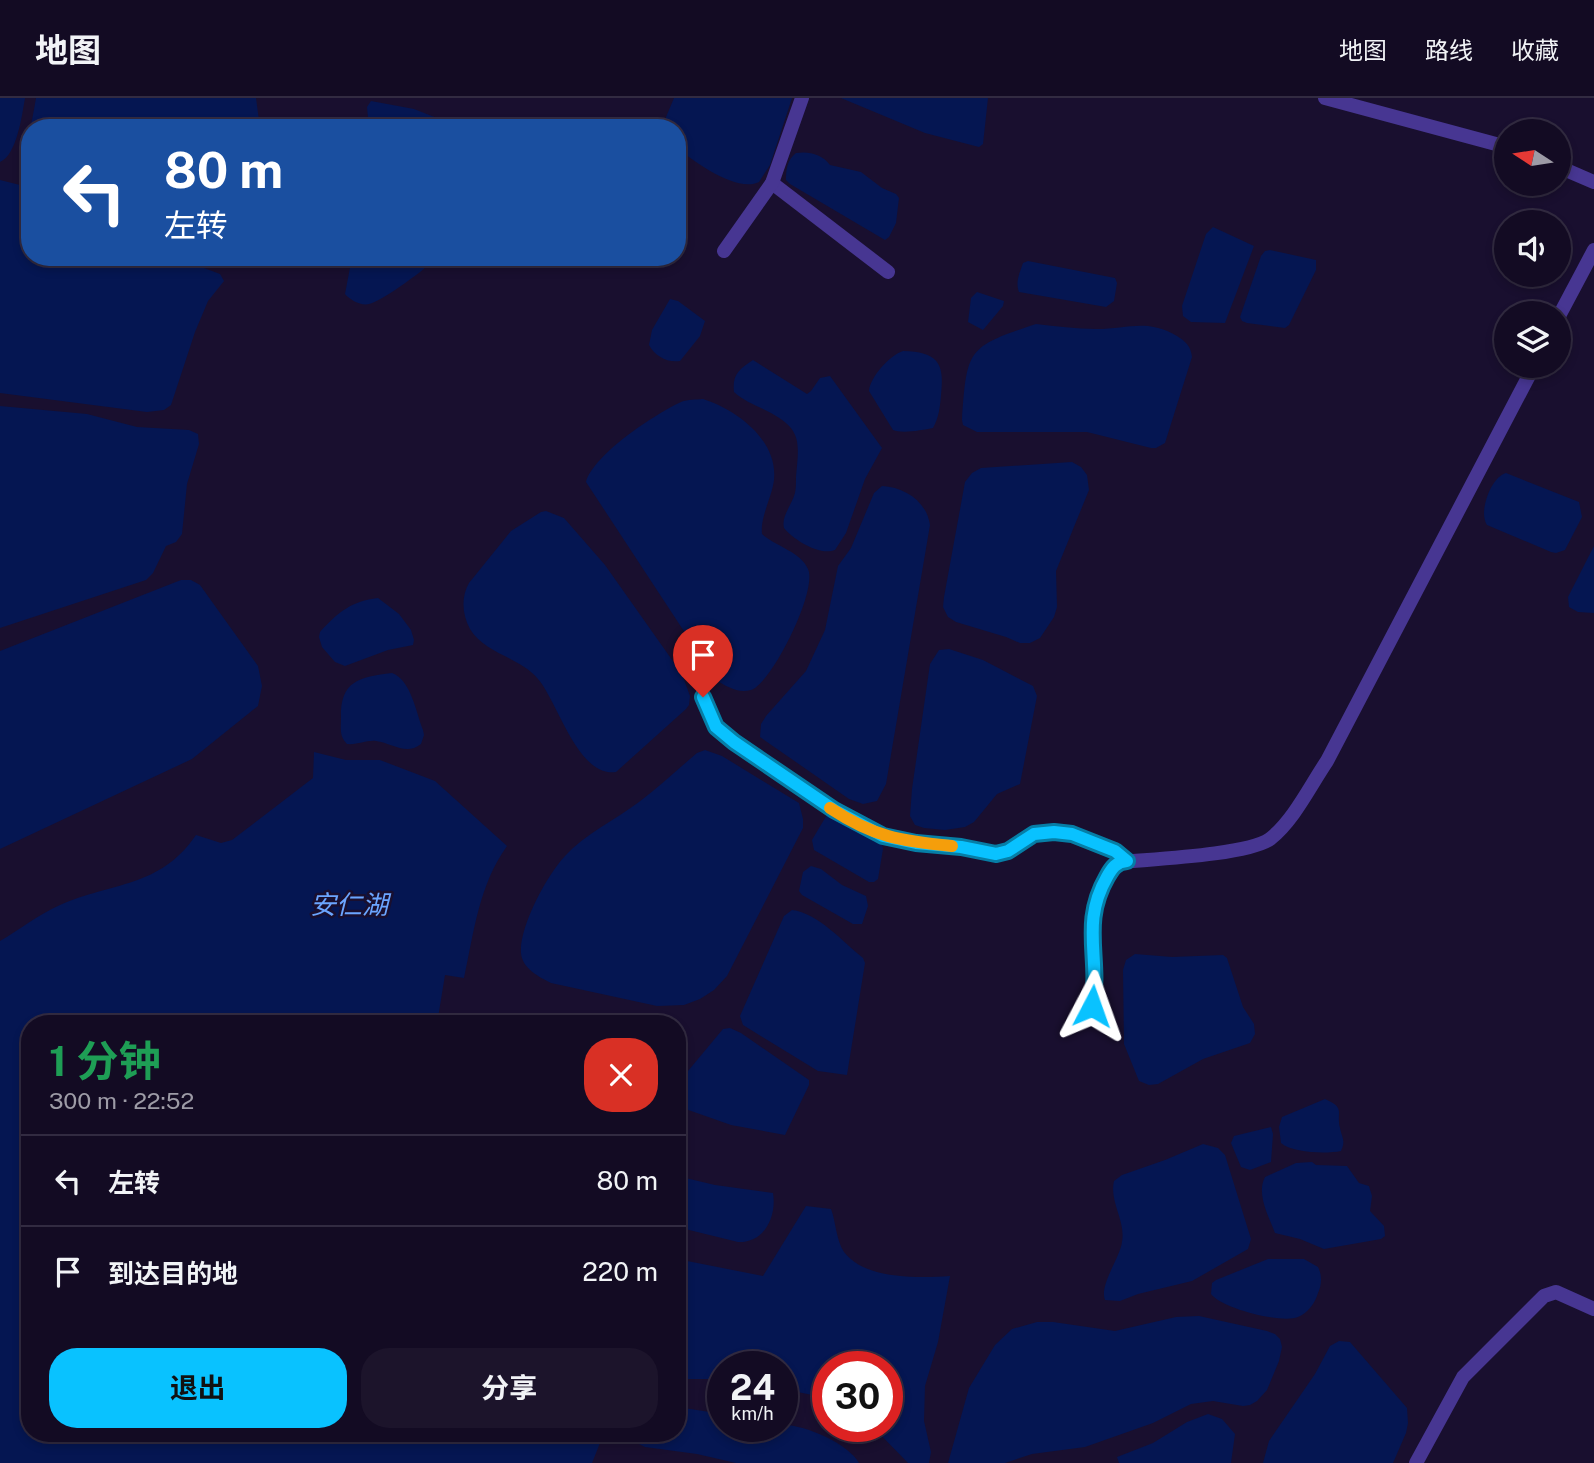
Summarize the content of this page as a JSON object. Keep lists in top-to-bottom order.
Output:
{
  "water": ["安仁湖"],
  "north": "left",
  "page": {
    "header": "地图",
    "nav": ["地图", "路线", "收藏"],
    "turn": ["80 m", "左转"],
    "heading": ["1 分钟", "300 m · 22:52"],
    "list": [
      {
        "name": "左转",
        "value": "80 m"
      },
      {
        "name": "到达目的地",
        "value": "220 m"
      }
    ],
    "buttons": ["退出", "分享"],
    "speed": "24 km/h",
    "limit": "30"
  }
}
